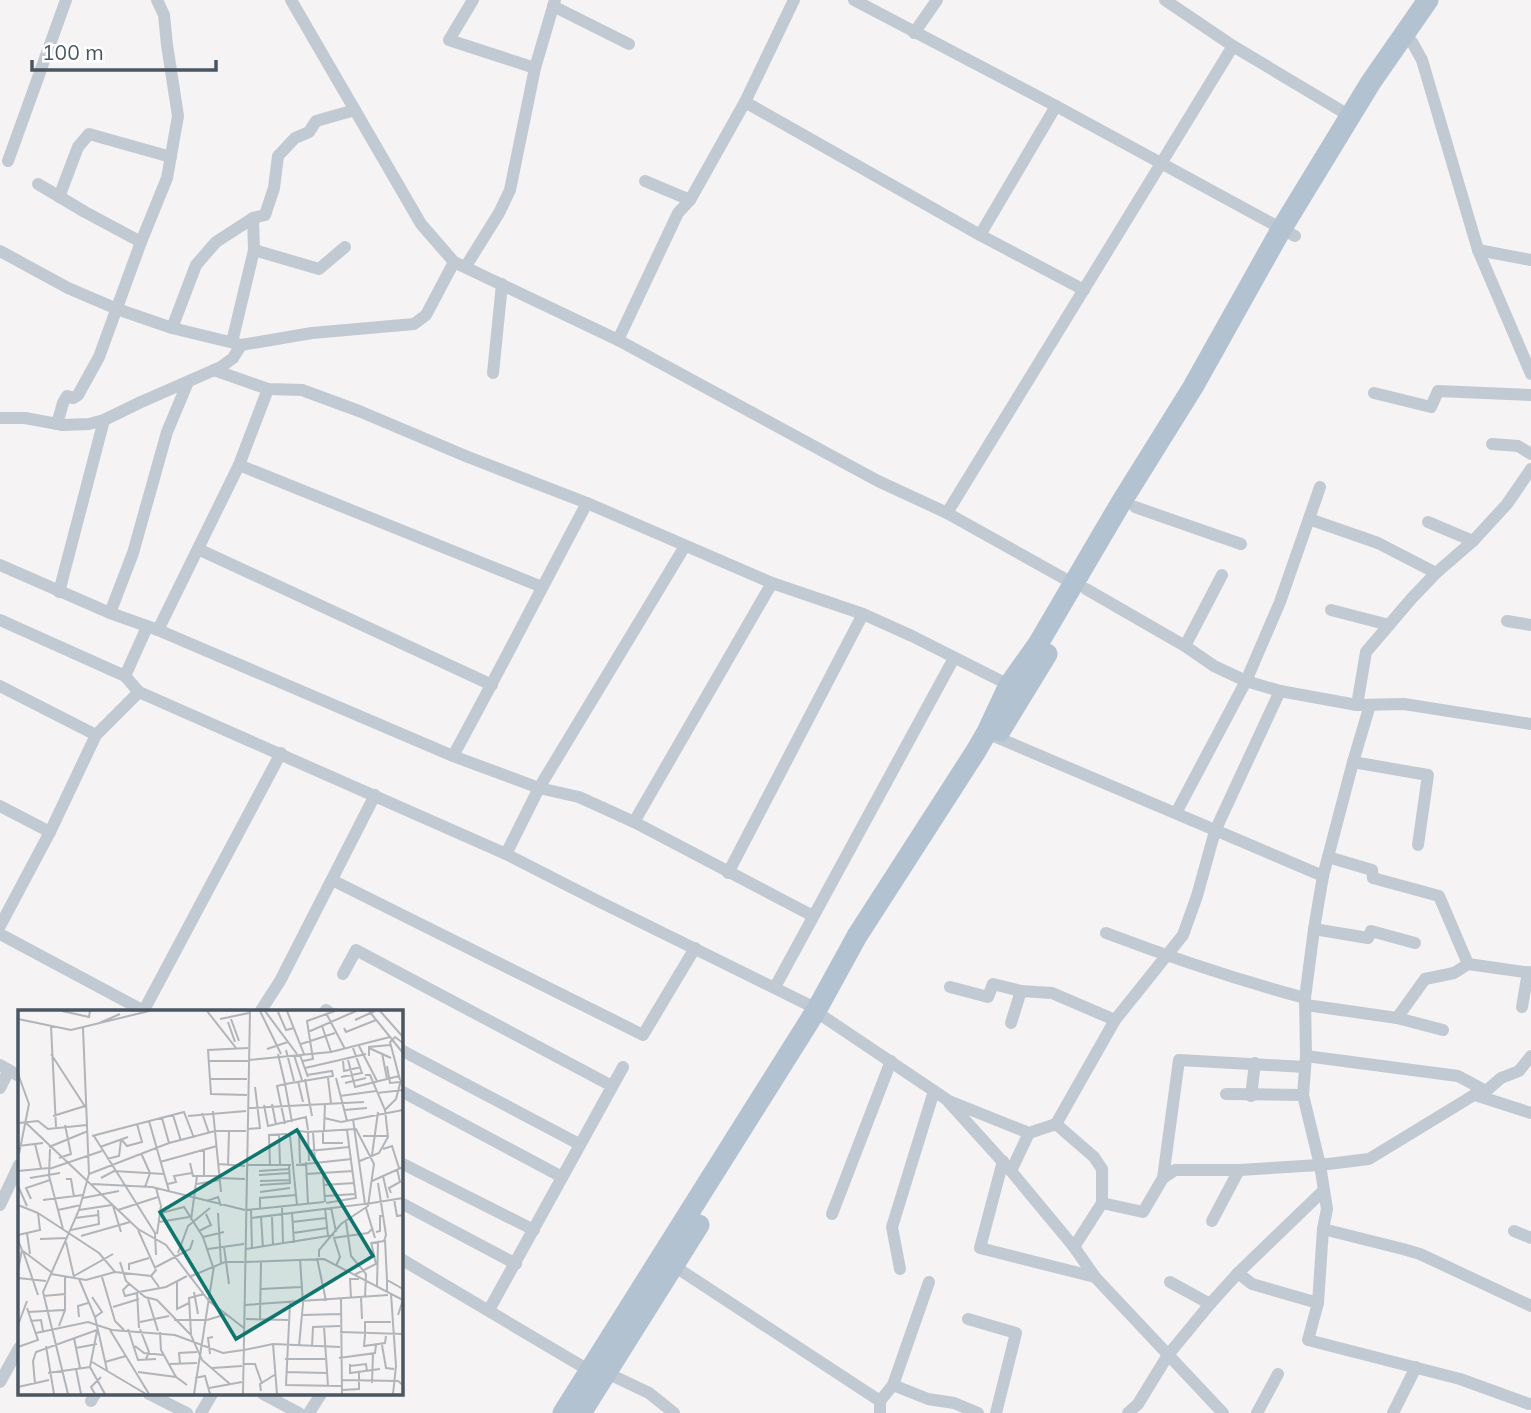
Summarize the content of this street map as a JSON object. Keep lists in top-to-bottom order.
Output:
{
  "scale_bar": "100 m"
}
